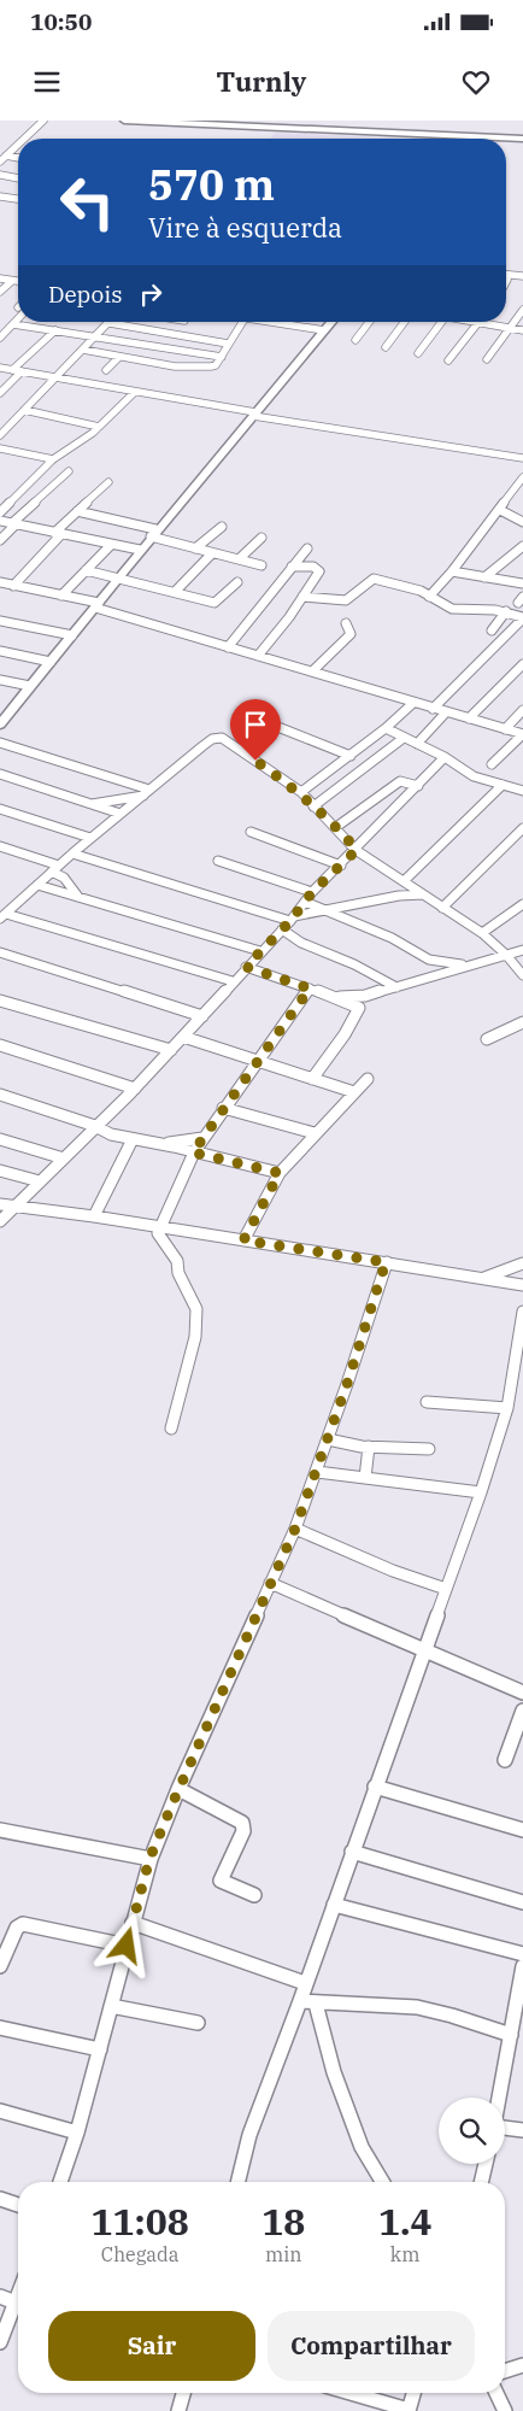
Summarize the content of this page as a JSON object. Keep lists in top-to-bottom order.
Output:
{
  "page": {
    "status": "10:50",
    "header": "Turnly",
    "turn": ["570 m", "Vire à esquerda"],
    "then": "Depois",
    "eta": [
      "11:08",
      "Chegada",
      "18",
      "min",
      "1.4",
      "km"
    ],
    "buttons": ["Sair", "Compartilhar"]
  }
}
